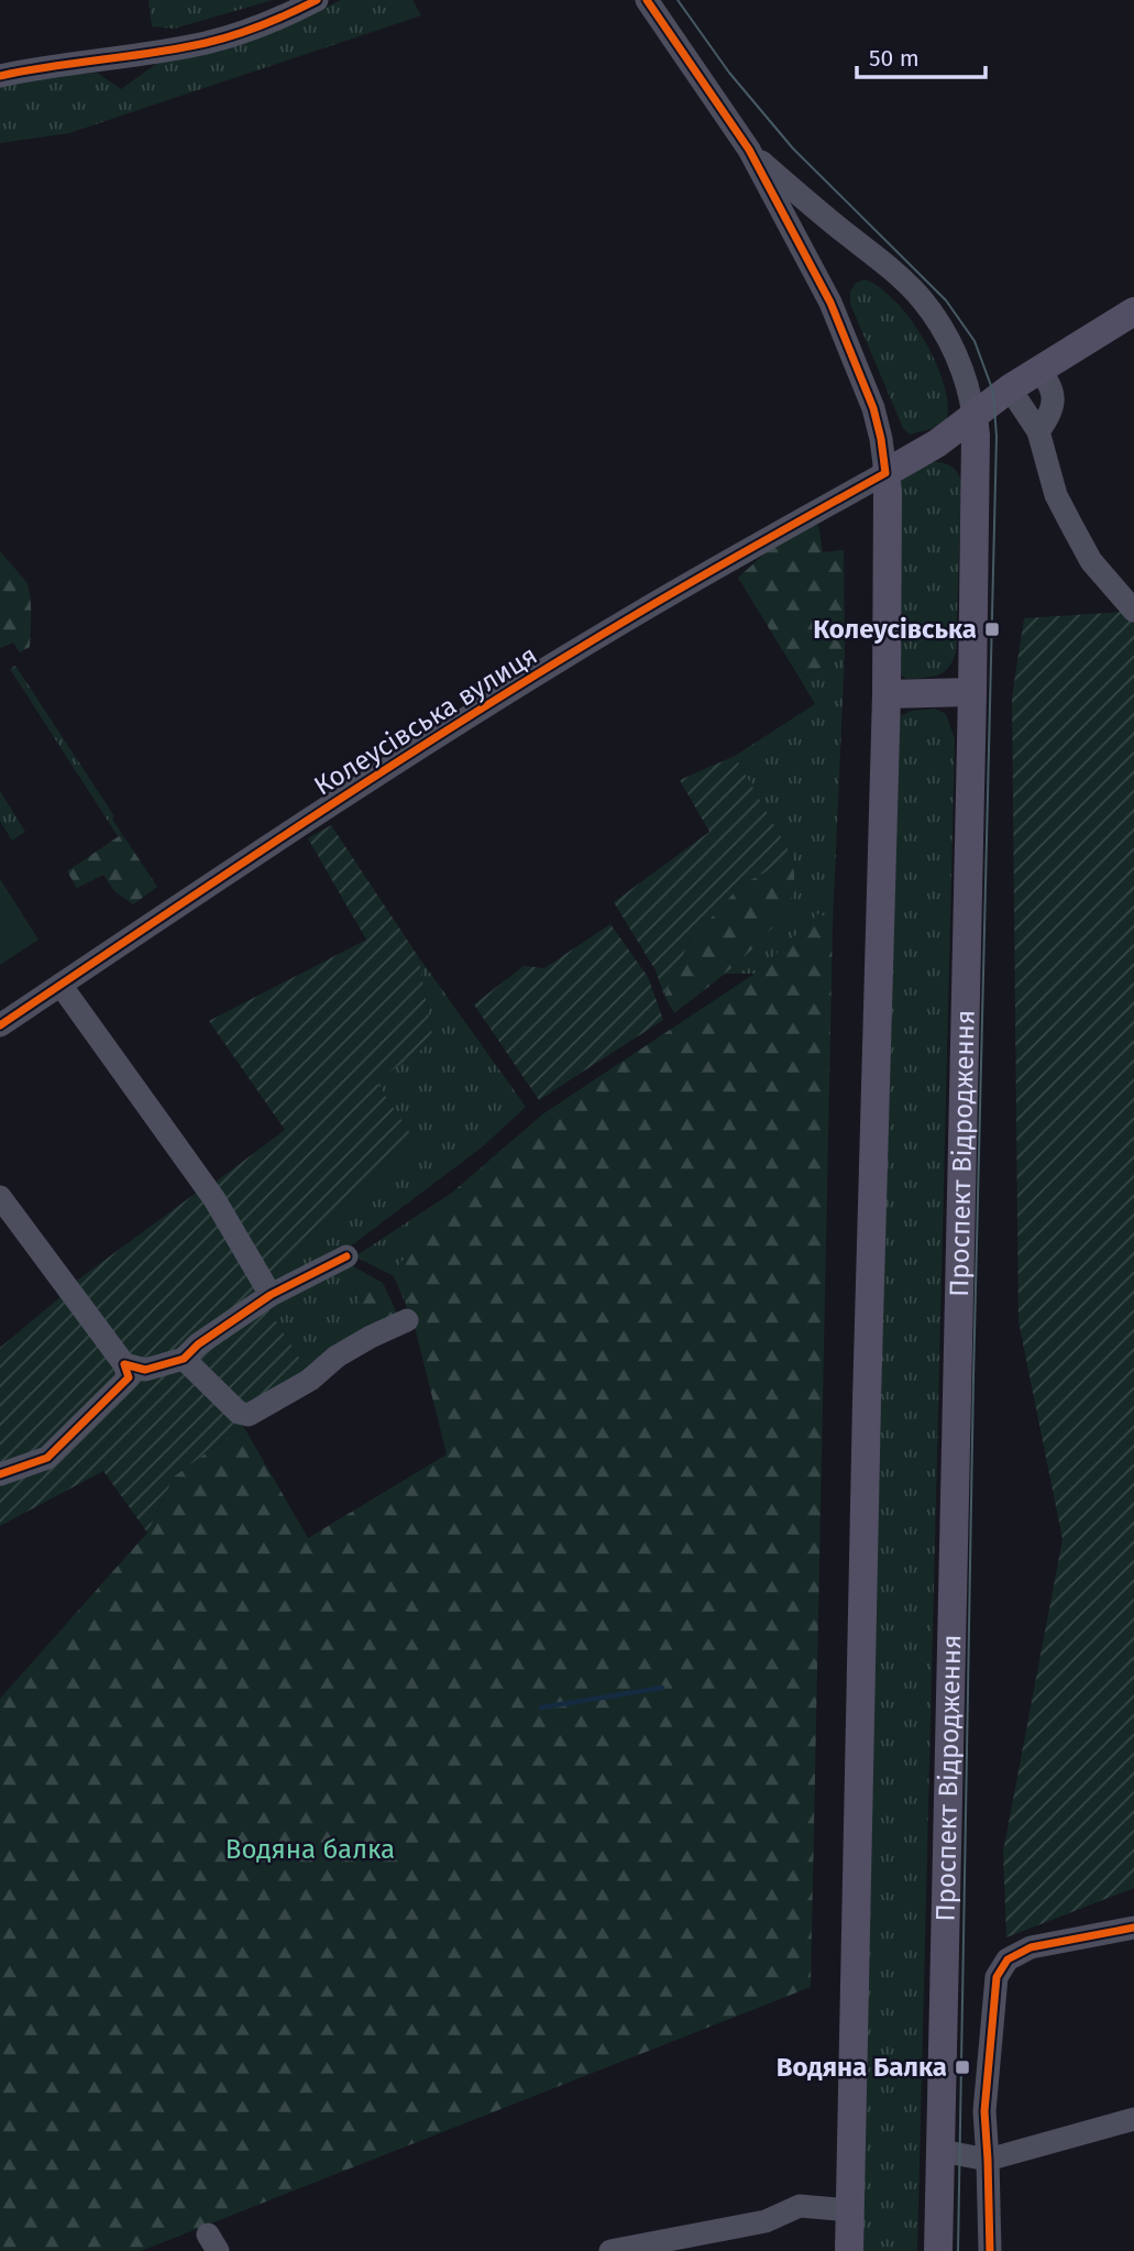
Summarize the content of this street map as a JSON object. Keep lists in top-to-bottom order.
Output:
{
  "streets": {
    "main road": ["Проспект Відродження"],
    "street": ["Колеусівська вулиця"]
  },
  "crossings": [
    ["Колеусівська вулиця", "Проспект Відродження"]
  ],
  "parks": ["Водяна балка"],
  "places": {
    "transit": ["Колеусівська", "Водяна Балка"]
  },
  "scale_bar": "50 m"
}
